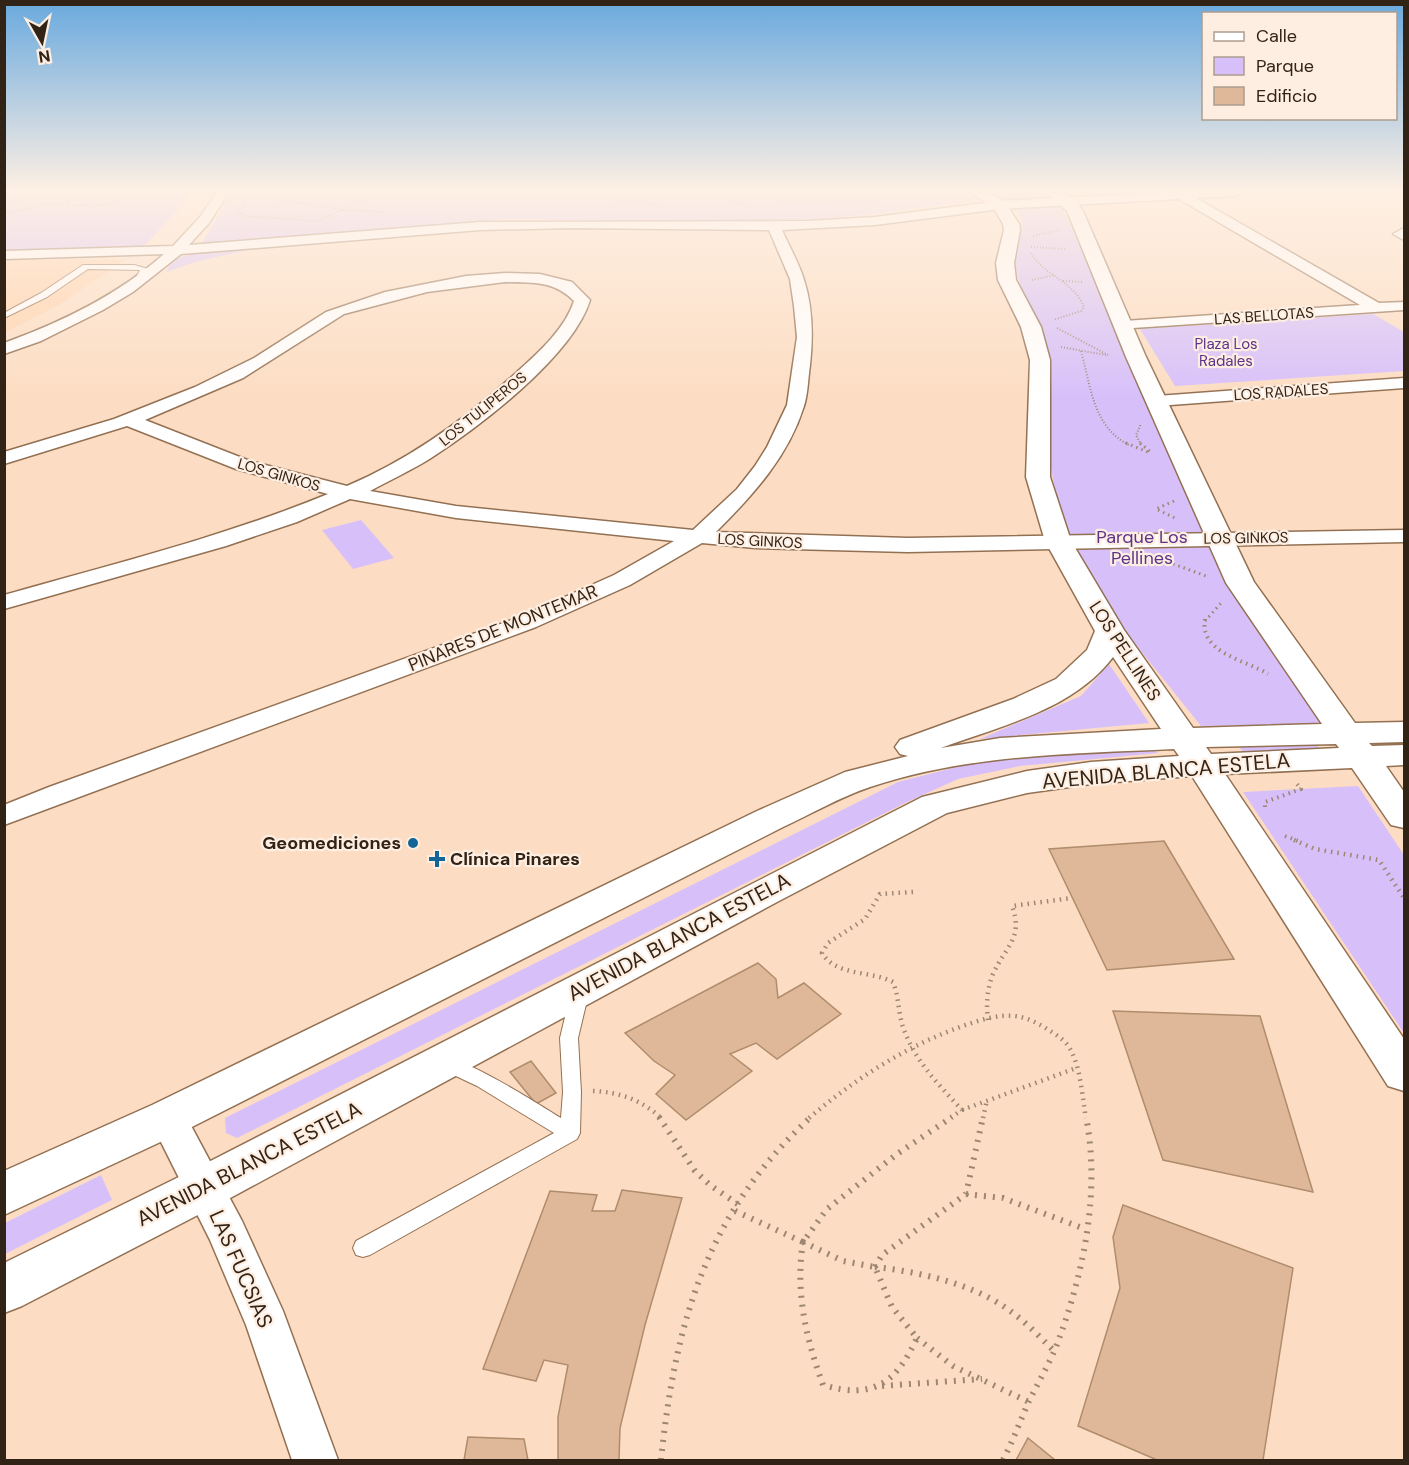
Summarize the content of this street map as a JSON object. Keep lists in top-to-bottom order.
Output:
{
  "streets": {
    "main road": ["LOS PELLINES", "AVENIDA BLANCA ESTELA"],
    "street": [
      "LAS BELLOTAS",
      "LOS RADALES",
      "LOS TULIPEROS",
      "LOS GINKOS",
      "PINARES DE MONTEMAR",
      "LAS FUCSIAS"
    ]
  },
  "crossings": [
    ["LOS TULIPEROS", "LOS GINKOS"],
    ["LOS GINKOS", "PINARES DE MONTEMAR"],
    ["LOS GINKOS", "LOS PELLINES"],
    ["LOS PELLINES", "AVENIDA BLANCA ESTELA"],
    ["AVENIDA BLANCA ESTELA", "LAS FUCSIAS"]
  ],
  "parks": ["Plaza Los Radales", "Parque Los Pellines"],
  "places": {
    "other": ["Geomediciones"],
    "health": ["Clínica Pinares"]
  },
  "legend": ["Calle", "Parque", "Edificio"],
  "north": "bottom"
}
